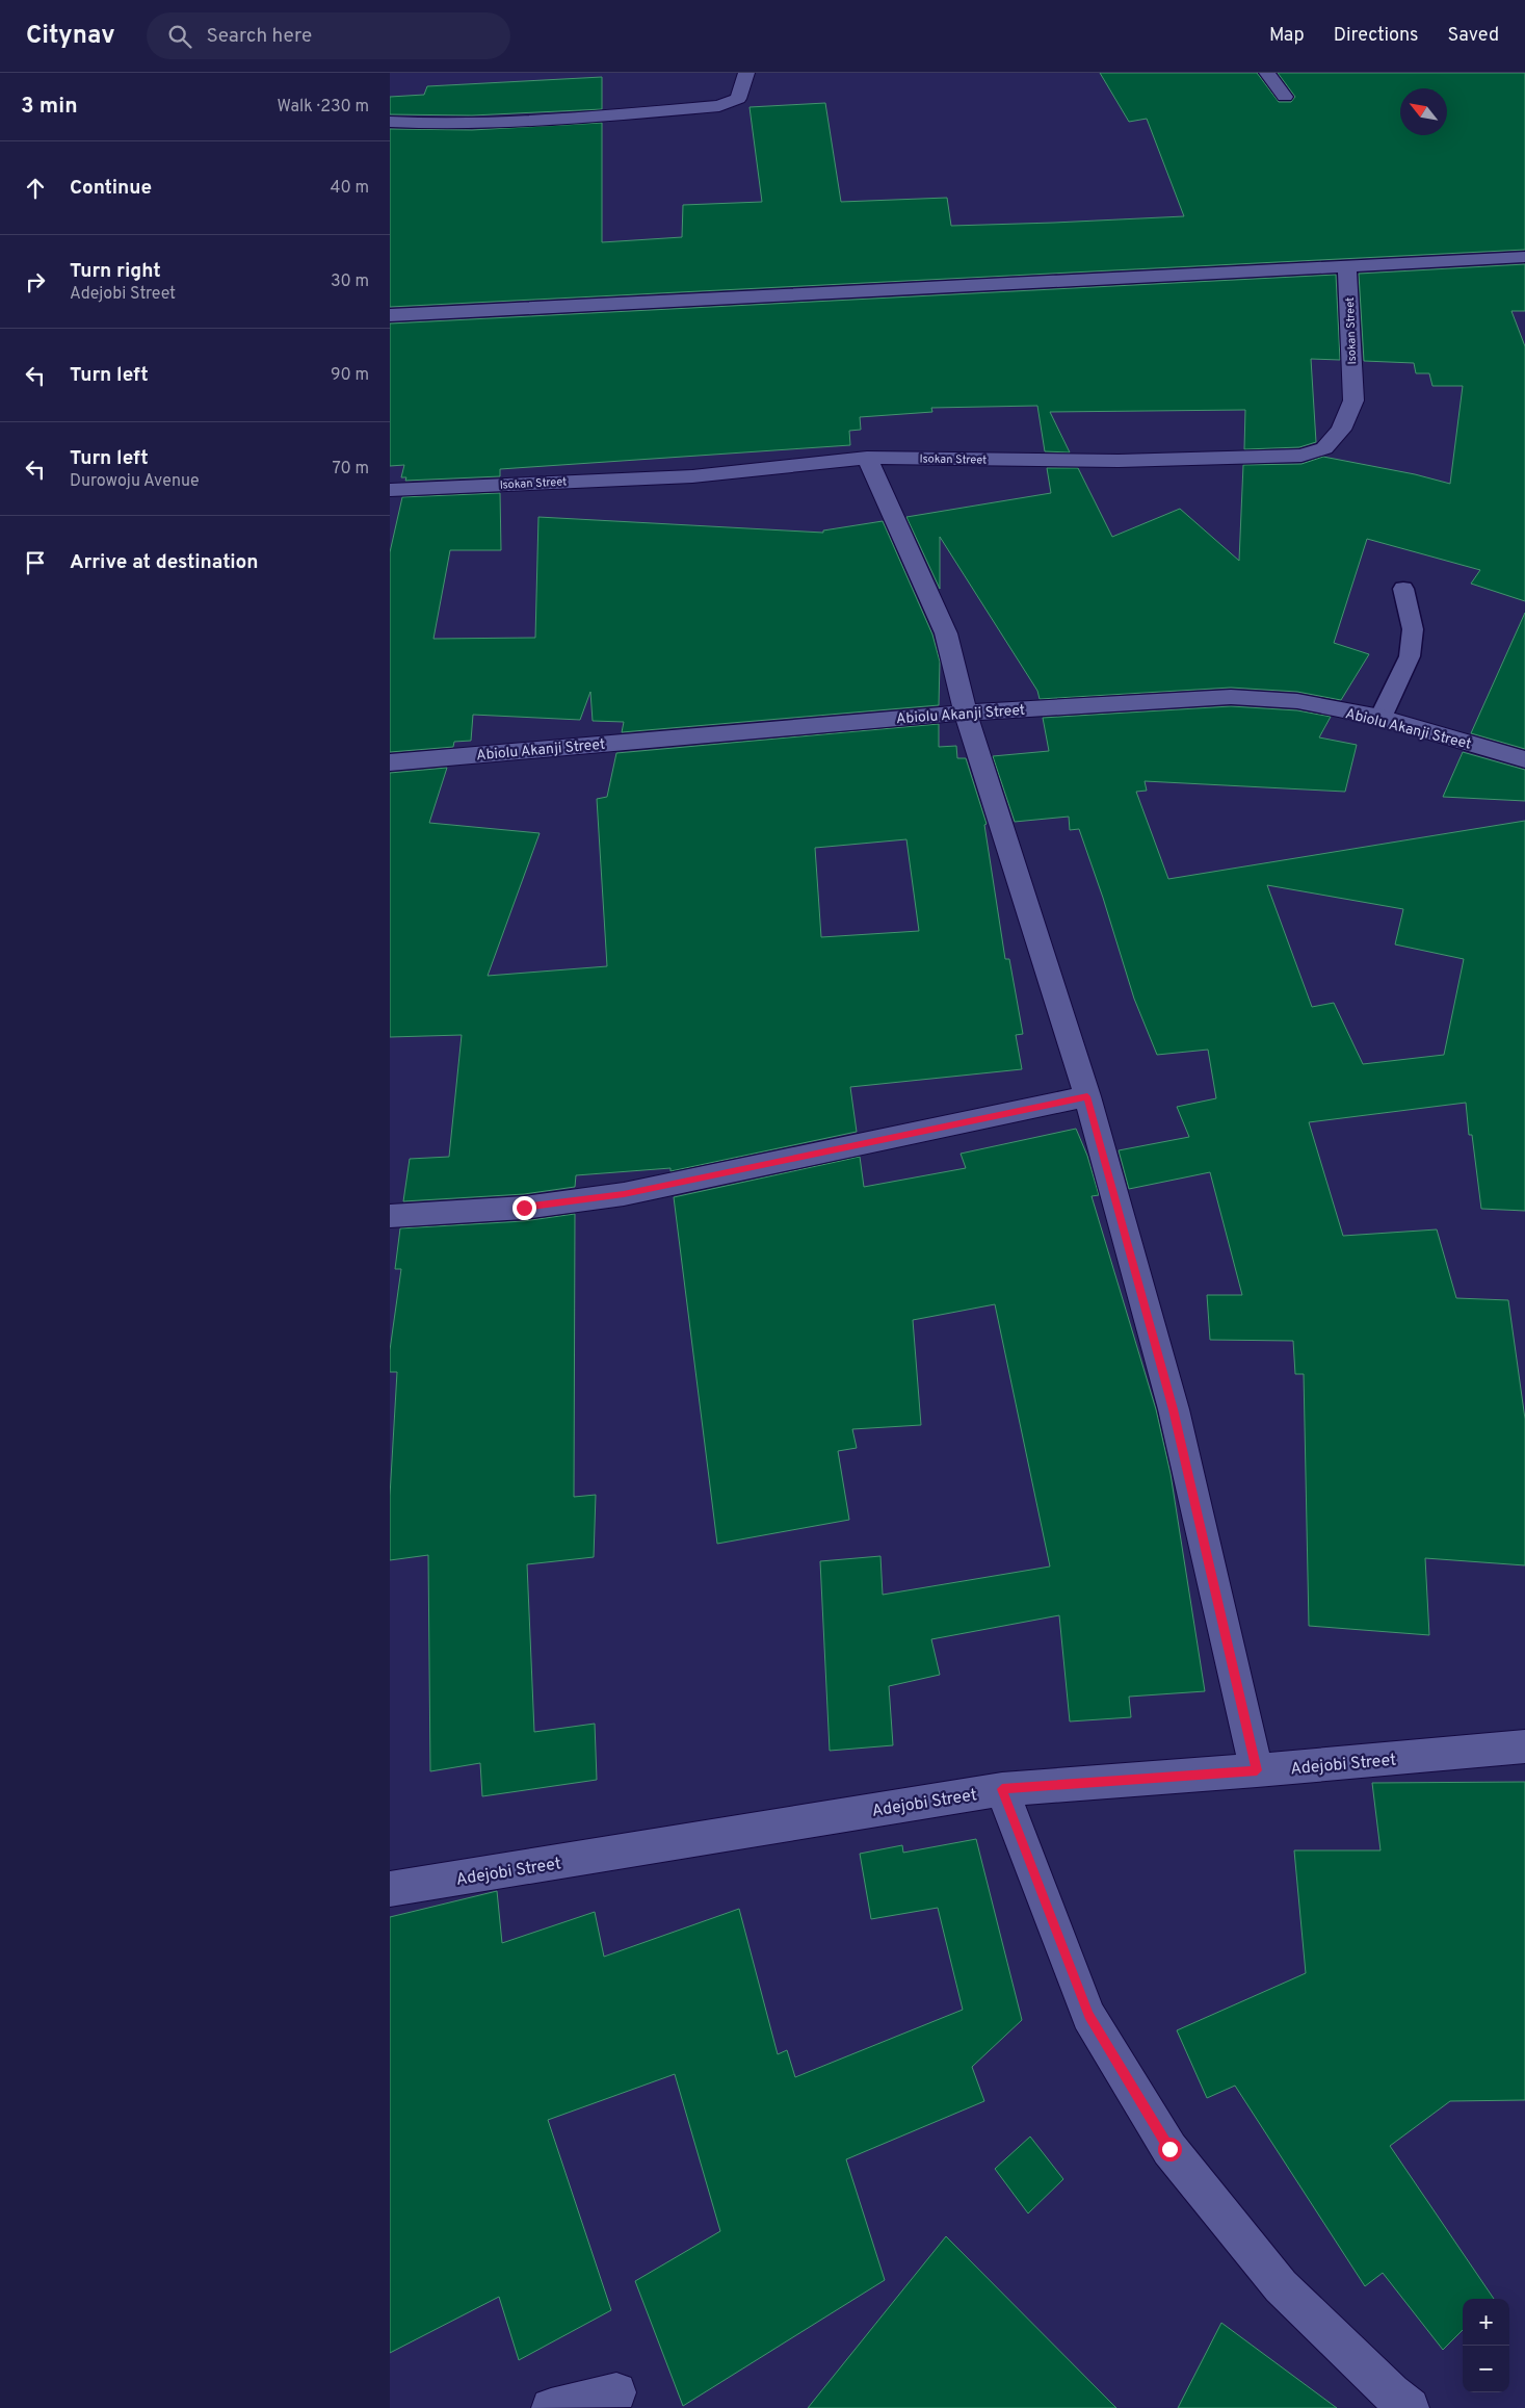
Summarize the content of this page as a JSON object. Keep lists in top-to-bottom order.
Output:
{
  "streets": {
    "street": ["Isokan Street", "Abiolu Akanji Street", "Adejobi Street"]
  },
  "north": "top left",
  "page": {
    "header": "Citynav",
    "search": "Search here",
    "nav": ["Map", "Directions", "Saved"],
    "heading": ["3 min", "Walk · 230 m"],
    "list": [
      ["Continue", "40 m"],
      ["Turn right", "Adejobi Street", "30 m"],
      ["Turn left", "90 m"],
      ["Turn left", "Durowoju Avenue", "70 m"],
      "Arrive at destination"
    ],
    "map_buttons": ["+", "−"]
  }
}
